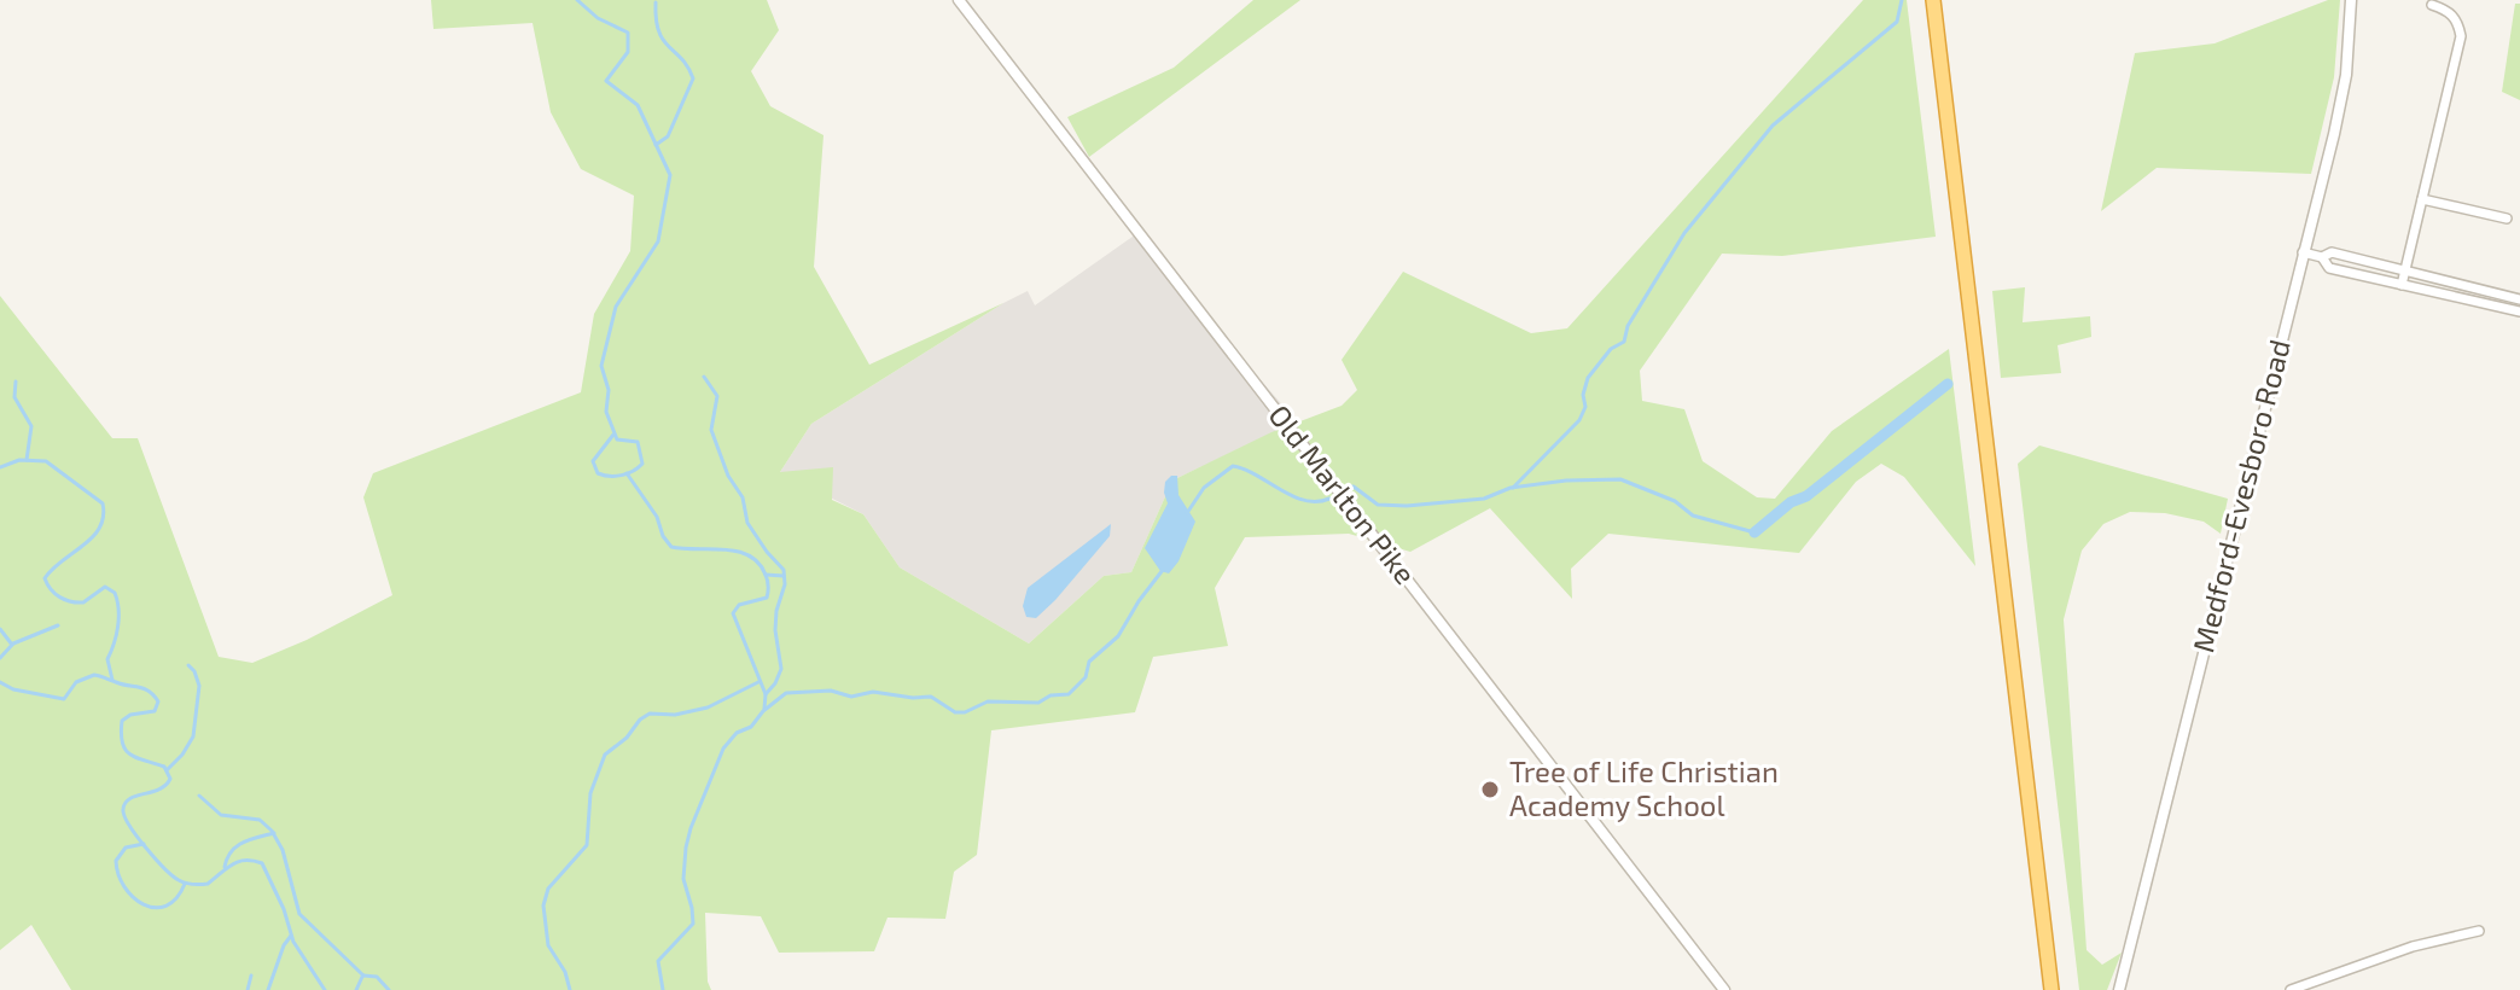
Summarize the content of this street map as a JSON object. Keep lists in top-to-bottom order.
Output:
{
  "streets": {
    "street": ["Old Marlton Pike", "Medford-Evesboro Road"]
  },
  "places": ["Tree of Life Christian Academy School"]
}
